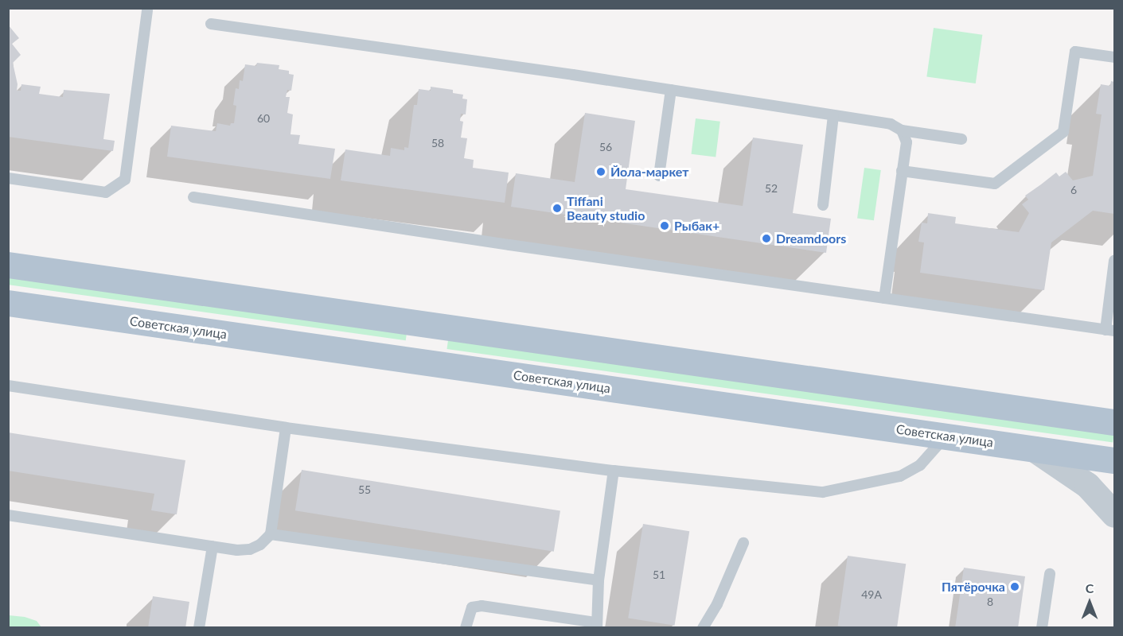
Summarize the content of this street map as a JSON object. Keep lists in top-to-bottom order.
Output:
{
  "streets": {
    "main road": ["Советская улица"]
  },
  "places": [
    "Йола-маркет",
    "Tiffani Beauty studio",
    "Рыбак+",
    "Dreamdoors",
    "Пятёрочка"
  ],
  "house_numbers": [
    "60",
    "58",
    "56",
    "52",
    "6",
    "55",
    "51",
    "49А",
    "8"
  ],
  "north": "top"
}
